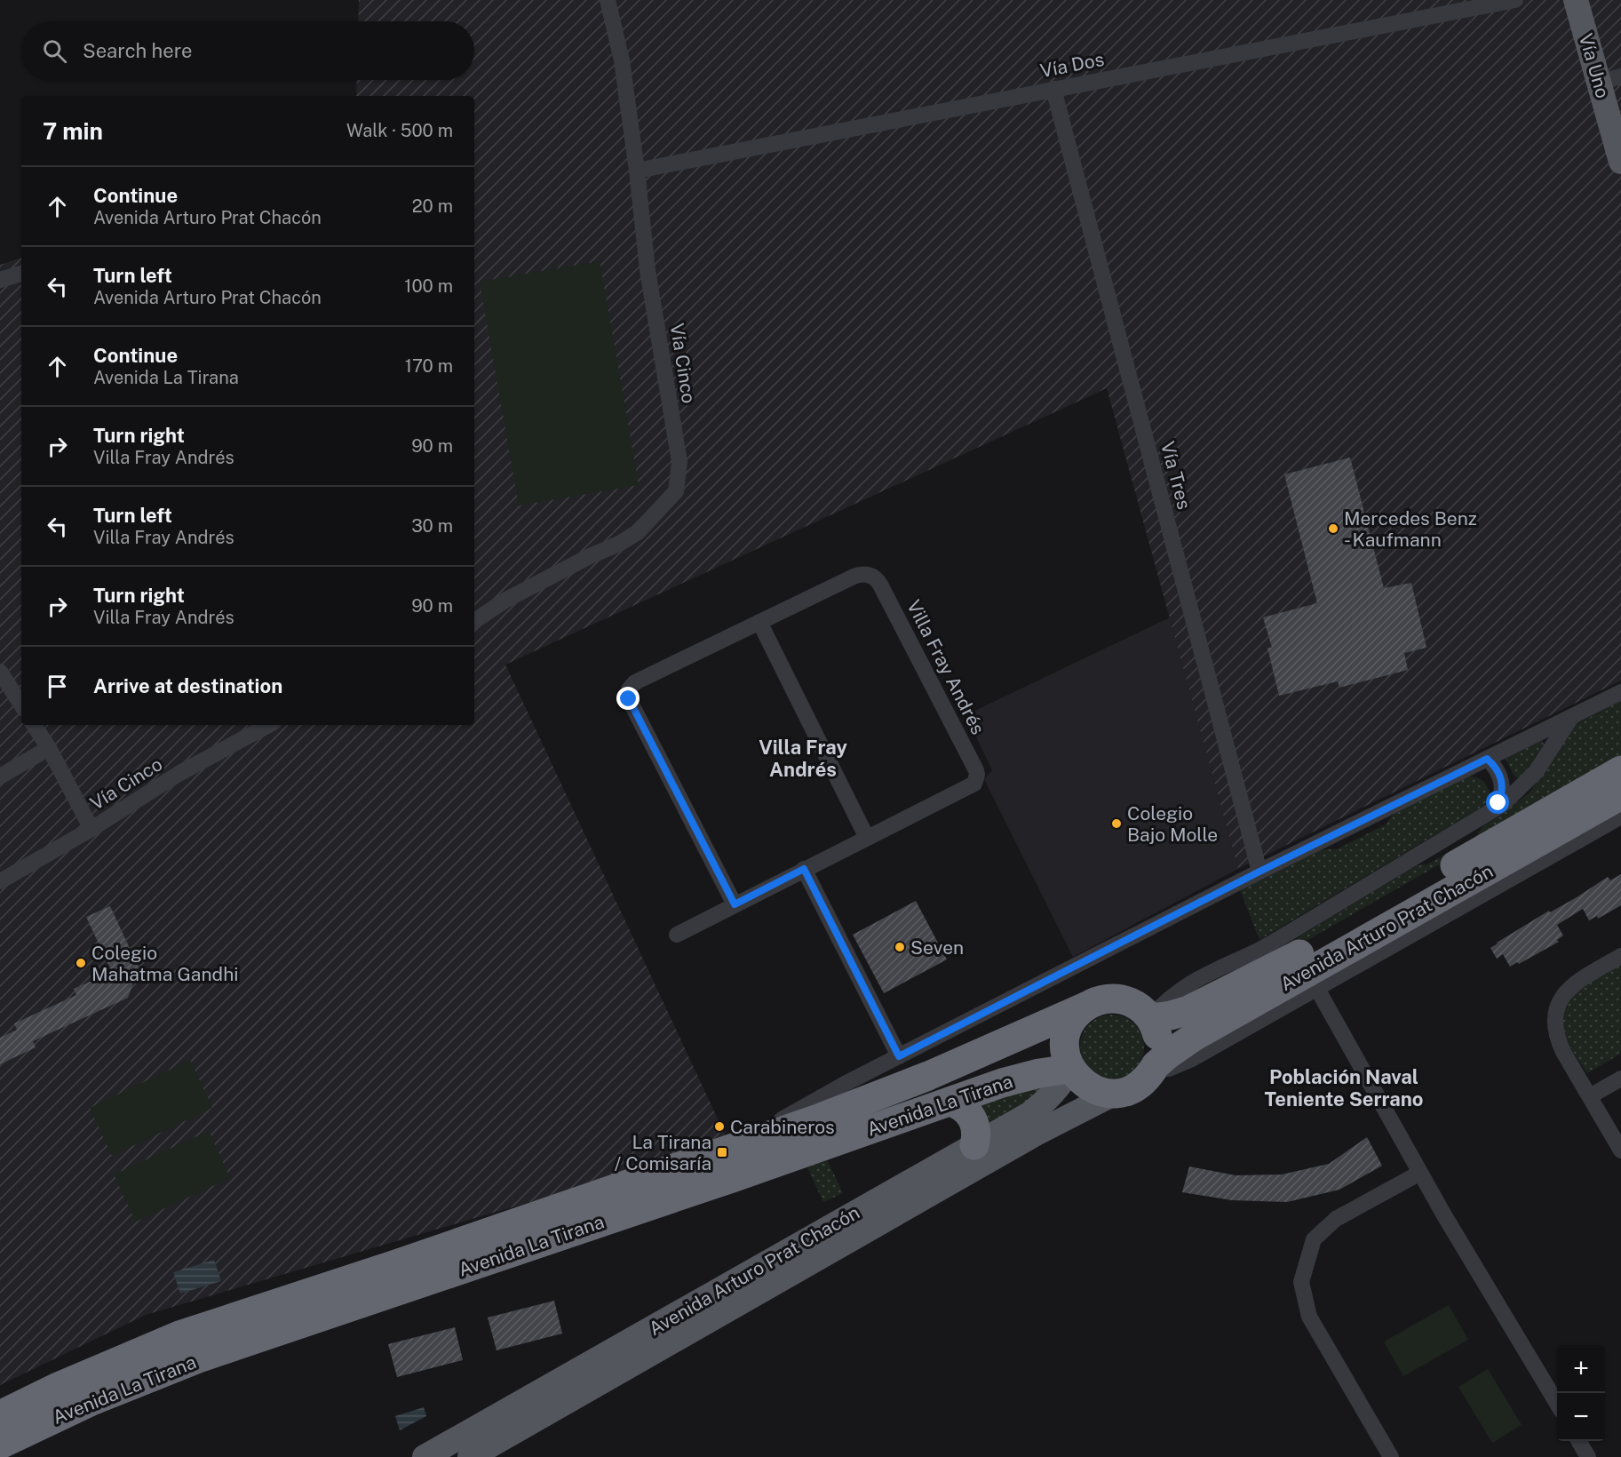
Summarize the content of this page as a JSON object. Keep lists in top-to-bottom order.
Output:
{
  "streets": {
    "highway": ["Avenida Arturo Prat Chacón", "Avenida La Tirana"],
    "main road": ["Vía Uno"],
    "street": [
      "Vía Dos",
      "Vía Cinco",
      "Vía Tres",
      "Villa Fray Andrés"
    ]
  },
  "crossings": [
    ["Vía Dos", "Vía Cinco"],
    ["Vía Dos", "Vía Tres"],
    ["Vía Tres", "Avenida La Tirana"],
    ["Avenida Arturo Prat Chacón", "Avenida La Tirana"]
  ],
  "districts": ["Villa Fray Andrés", "Población Naval Teniente Serrano"],
  "places": {
    "other": [
      "Mercedes Benz - Kaufmann",
      "Colegio Bajo Molle",
      "Seven",
      "Colegio Mahatma Gandhi",
      "Carabineros"
    ],
    "transit": ["La Tirana / Comisaría"]
  },
  "page": {
    "search": "Search here",
    "heading": ["7 min", "Walk · 500 m"],
    "list": [
      ["Continue", "Avenida Arturo Prat Chacón", "20 m"],
      ["Turn left", "Avenida Arturo Prat Chacón", "100 m"],
      ["Continue", "Avenida La Tirana", "170 m"],
      ["Turn right", "Villa Fray Andrés", "90 m"],
      ["Turn left", "Villa Fray Andrés", "30 m"],
      ["Turn right", "Villa Fray Andrés", "90 m"],
      "Arrive at destination"
    ],
    "map_buttons": ["+", "−"]
  }
}
